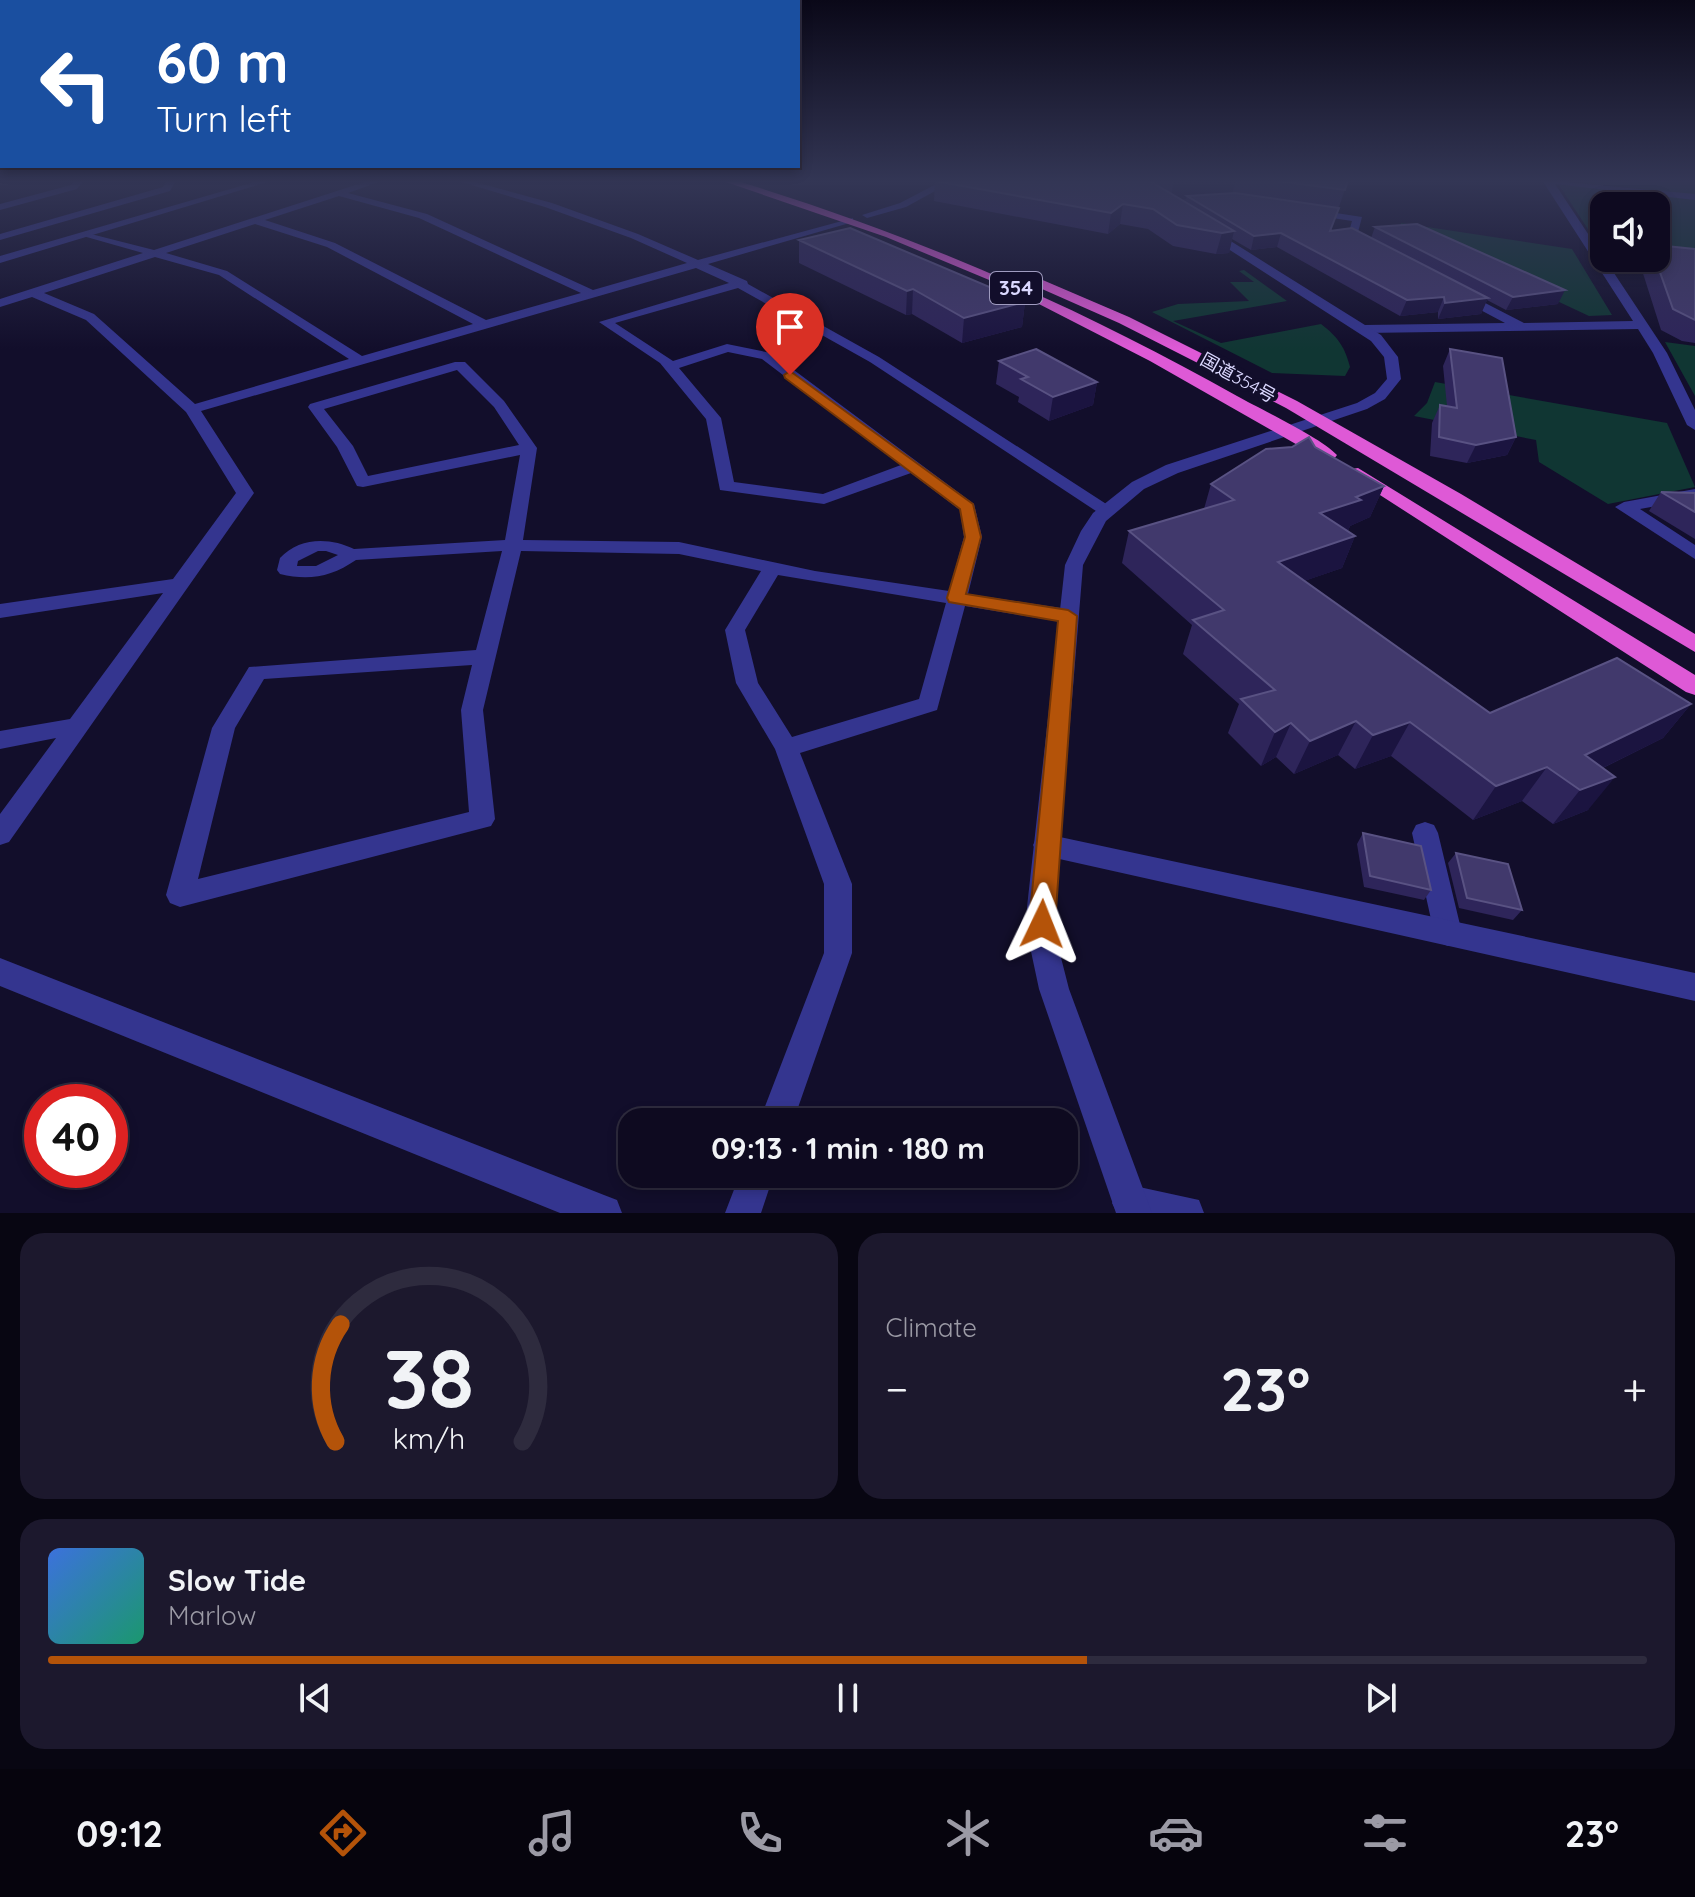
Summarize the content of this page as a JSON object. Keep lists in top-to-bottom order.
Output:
{
  "streets": {
    "highway": ["354", "国道354号"]
  },
  "page": {
    "turn": ["60 m", "Turn left"],
    "limit": "40",
    "trip": "09:13 · 1 min · 180 m",
    "tile": "Climate",
    "heat": ["−", "23°", "+"],
    "song": ["Slow Tide", "Marlow"],
    "tabs": ["09:12", "23°"],
    "gauge": ["38", "km/h"]
  }
}
